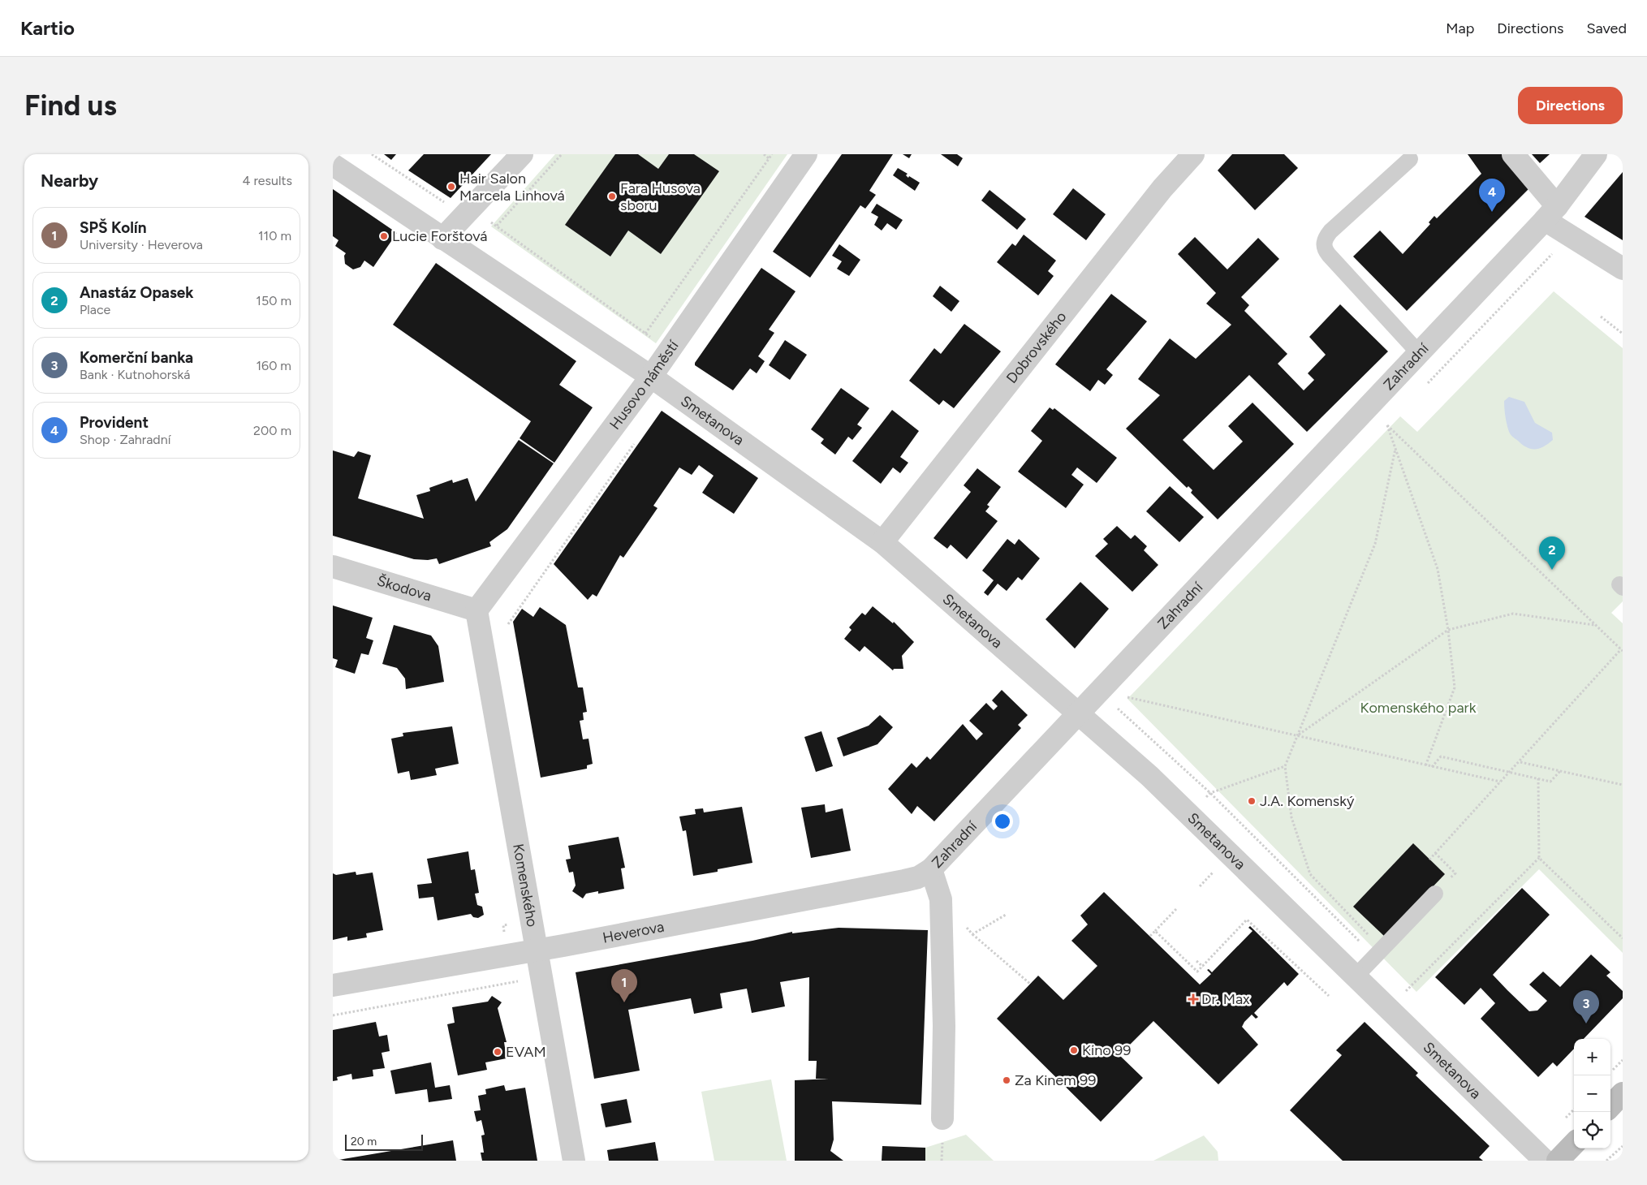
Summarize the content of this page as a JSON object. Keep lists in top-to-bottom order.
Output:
{
  "streets": {
    "street": [
      "Dobrovského",
      "Zahradní",
      "Husovo náměstí",
      "Smetanova",
      "Škodova",
      "Komenského",
      "Heverova"
    ]
  },
  "crossings": [
    ["Dobrovského", "Smetanova"],
    ["Zahradní", "Smetanova"],
    ["Zahradní", "Heverova"],
    ["Husovo náměstí", "Smetanova"],
    ["Husovo náměstí", "Škodova"],
    ["Husovo náměstí", "Komenského"],
    ["Škodova", "Komenského"],
    ["Komenského", "Heverova"]
  ],
  "parks": ["Komenského park"],
  "places": {
    "other": [
      "Hair Salon Marcela Linhová",
      "Fara Husova sboru",
      "Lucie Forštová",
      "J.A. Komenský",
      "Kino 99",
      "EVAM",
      "Za Kinem 99"
    ],
    "health": ["Dr. Max"]
  },
  "scale_bar": "20 m",
  "page": {
    "header": "Kartio",
    "nav": ["Map", "Directions", "Saved"],
    "buttons": "Directions",
    "title": "Find us",
    "heading": ["Nearby", "4 results"],
    "pins": [
      "4",
      "2",
      "1",
      "3"
    ],
    "list": [
      {
        "mark": "1",
        "name": "SPŠ Kolín",
        "note": "University · Heverova",
        "value": "110 m"
      },
      {
        "mark": "2",
        "name": "Anastáz Opasek",
        "note": "Place",
        "value": "150 m"
      },
      {
        "mark": "3",
        "name": "Komerční banka",
        "note": "Bank · Kutnohorská",
        "value": "160 m"
      },
      {
        "mark": "4",
        "name": "Provident",
        "note": "Shop · Zahradní",
        "value": "200 m"
      }
    ],
    "map_buttons": ["+", "−"],
    "scale": "20 m"
  }
}
